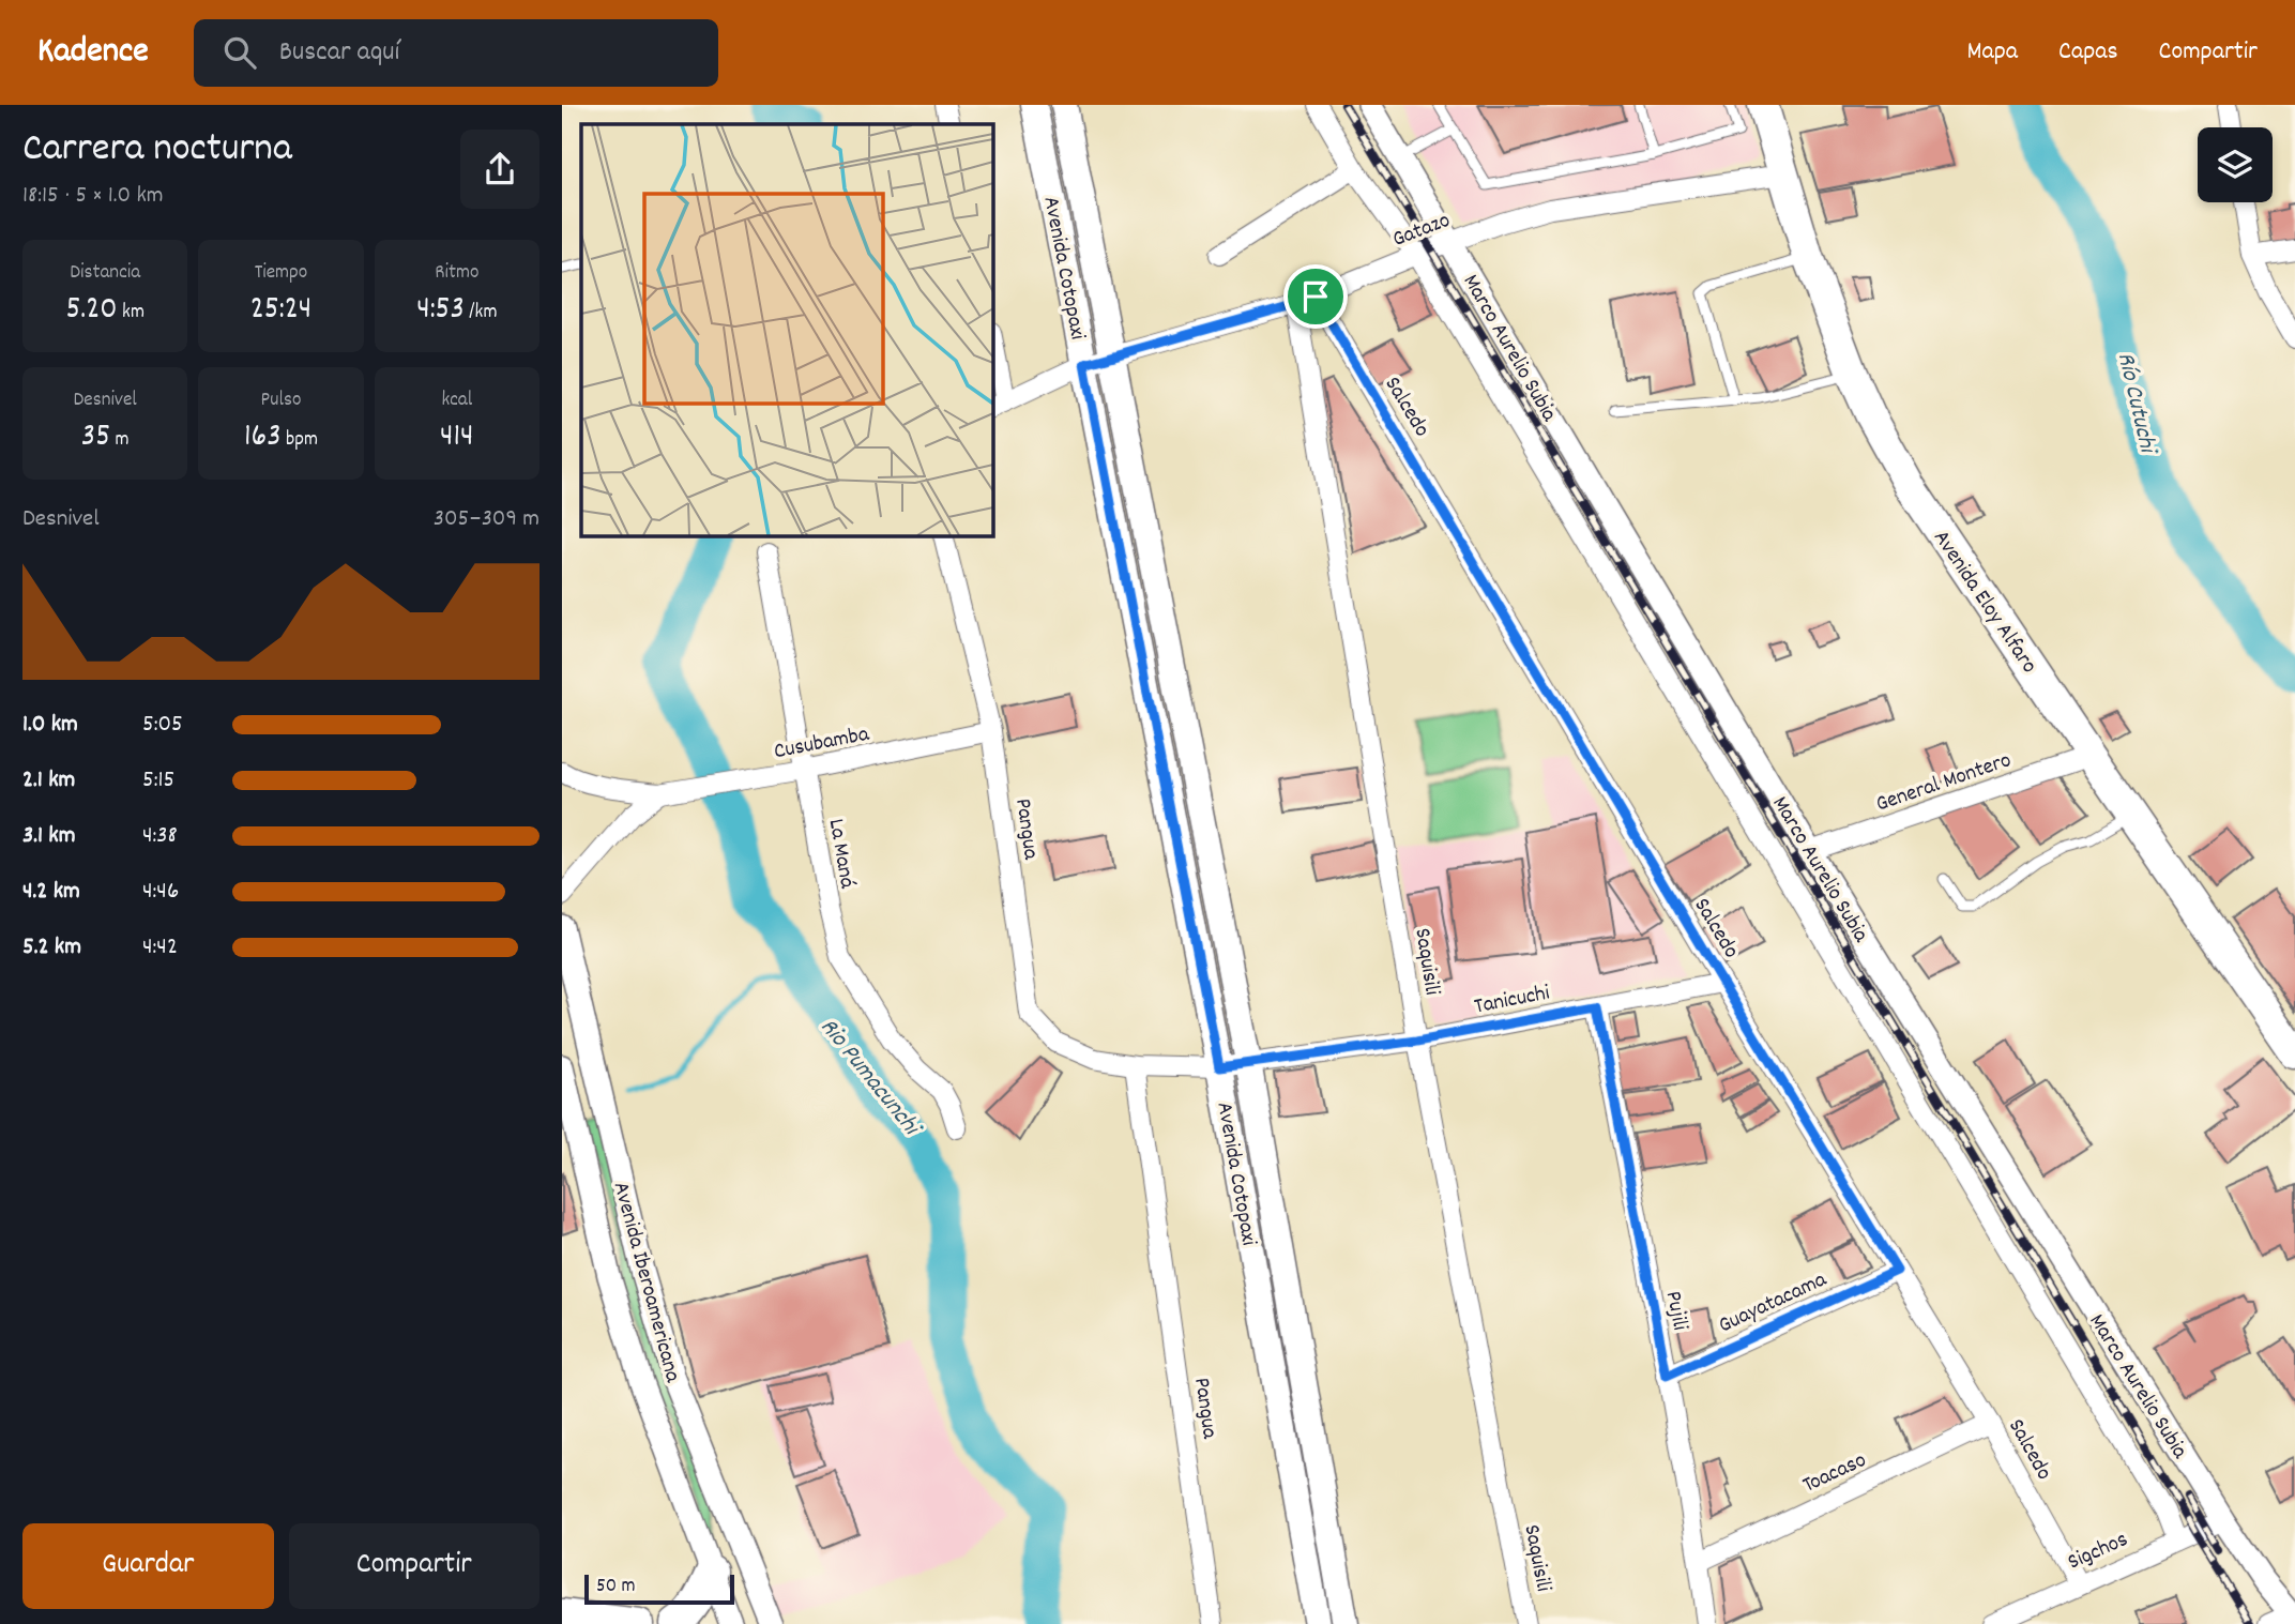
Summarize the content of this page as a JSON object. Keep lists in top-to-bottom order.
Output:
{
  "streets": {
    "main road": ["Avenida Cotopaxi", "Avenida Eloy Alfaro"],
    "street": [
      "Gatazo",
      "Marco Aurelio Subia",
      "Salcedo",
      "Cusubamba",
      "General Montero",
      "Pangua",
      "La Maná",
      "Saquisili",
      "Tanicuchi",
      "Avenida Iberoamericana",
      "Guayatacama",
      "Pujili",
      "Toacaso",
      "Sigchos"
    ]
  },
  "crossings": [
    ["Gatazo", "Avenida Cotopaxi"],
    ["Gatazo", "Marco Aurelio Subia"],
    ["Gatazo", "Salcedo"],
    ["Gatazo", "Avenida Eloy Alfaro"],
    ["Gatazo", "Saquisili"],
    ["Avenida Cotopaxi", "Pangua"],
    ["Avenida Cotopaxi", "Tanicuchi"],
    ["Marco Aurelio Subia", "General Montero"],
    ["Marco Aurelio Subia", "Sigchos"],
    ["Salcedo", "Tanicuchi"],
    ["Salcedo", "Guayatacama"],
    ["Salcedo", "Toacaso"],
    ["Salcedo", "Sigchos"],
    ["Avenida Eloy Alfaro", "General Montero"],
    ["Cusubamba", "Pangua"],
    ["Cusubamba", "La Maná"],
    ["Pangua", "Tanicuchi"],
    ["Saquisili", "Tanicuchi"],
    ["Tanicuchi", "Pujili"],
    ["Guayatacama", "Pujili"],
    ["Pujili", "Toacaso"]
  ],
  "water": ["Río Cutuchi", "Rio Pumacunchi"],
  "scale_bar": "50 m",
  "page": {
    "header": "Kadence",
    "search": "Buscar aquí",
    "nav": ["Mapa", "Capas", "Compartir"],
    "heading": ["Carrera nocturna", "18:15 · 5 × 1.0 km"],
    "stats": [
      ["Distancia", "5.20 km"],
      ["Tiempo", "25:24"],
      ["Ritmo", "4:53 /km"],
      ["Desnivel", "35 m"],
      ["Pulso", "163 bpm"],
      ["kcal", "414"]
    ],
    "chart": ["Desnivel", "305–309 m"],
    "list": [
      {
        "name": "1.0 km",
        "note": "5:05"
      },
      {
        "name": "2.1 km",
        "note": "5:15"
      },
      {
        "name": "3.1 km",
        "note": "4:38"
      },
      {
        "name": "4.2 km",
        "note": "4:46"
      },
      {
        "name": "5.2 km",
        "note": "4:42"
      }
    ],
    "buttons": ["Guardar", "Compartir"],
    "scale": "50 m"
  }
}
